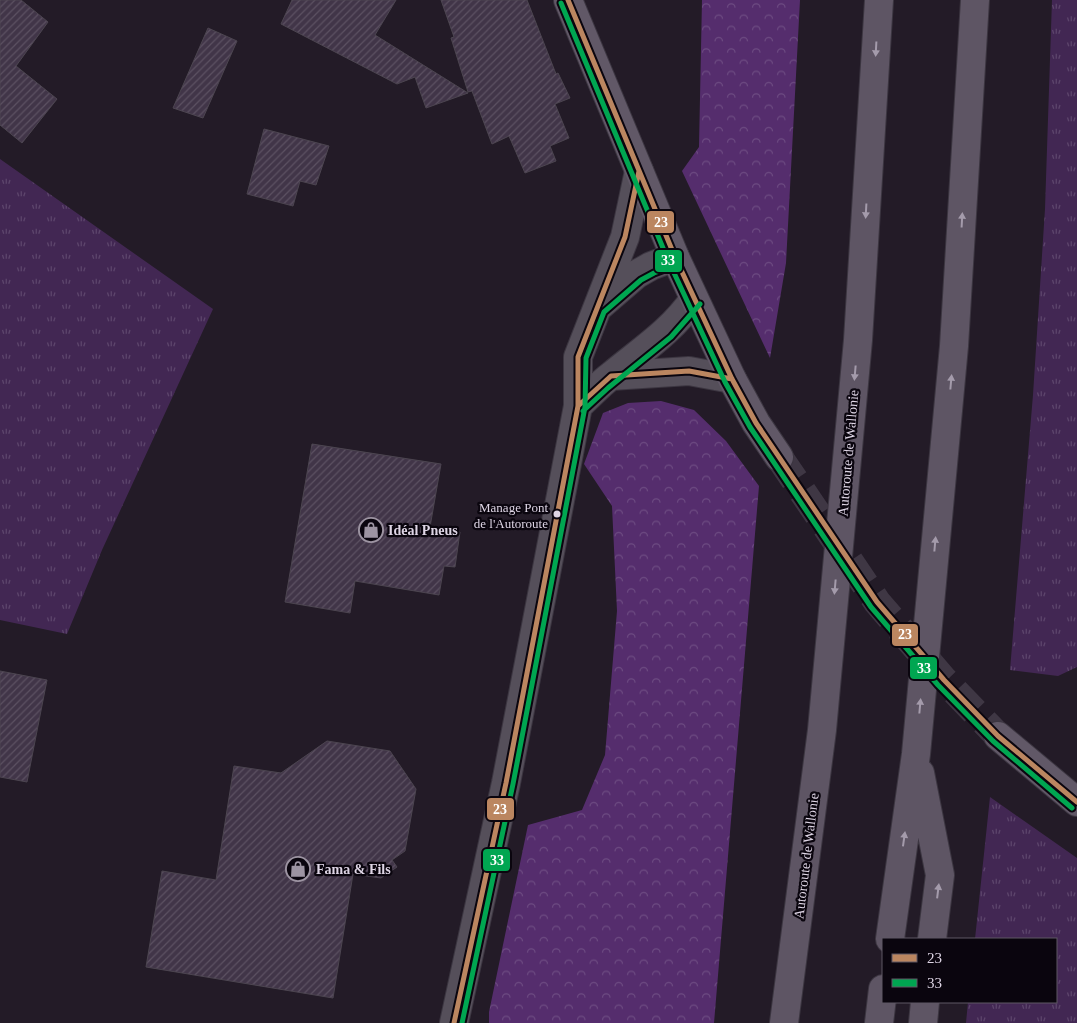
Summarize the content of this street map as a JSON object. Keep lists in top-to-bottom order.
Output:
{
  "streets": {
    "highway": ["Autoroute de Wallonie"]
  },
  "places": {
    "other": ["Manage Pont de l'Autoroute"],
    "shop": ["Idéal Pneus", "Fama & Fils"]
  },
  "lines": ["transit line 23", "transit line 33"],
  "legend": ["23", "33"]
}
